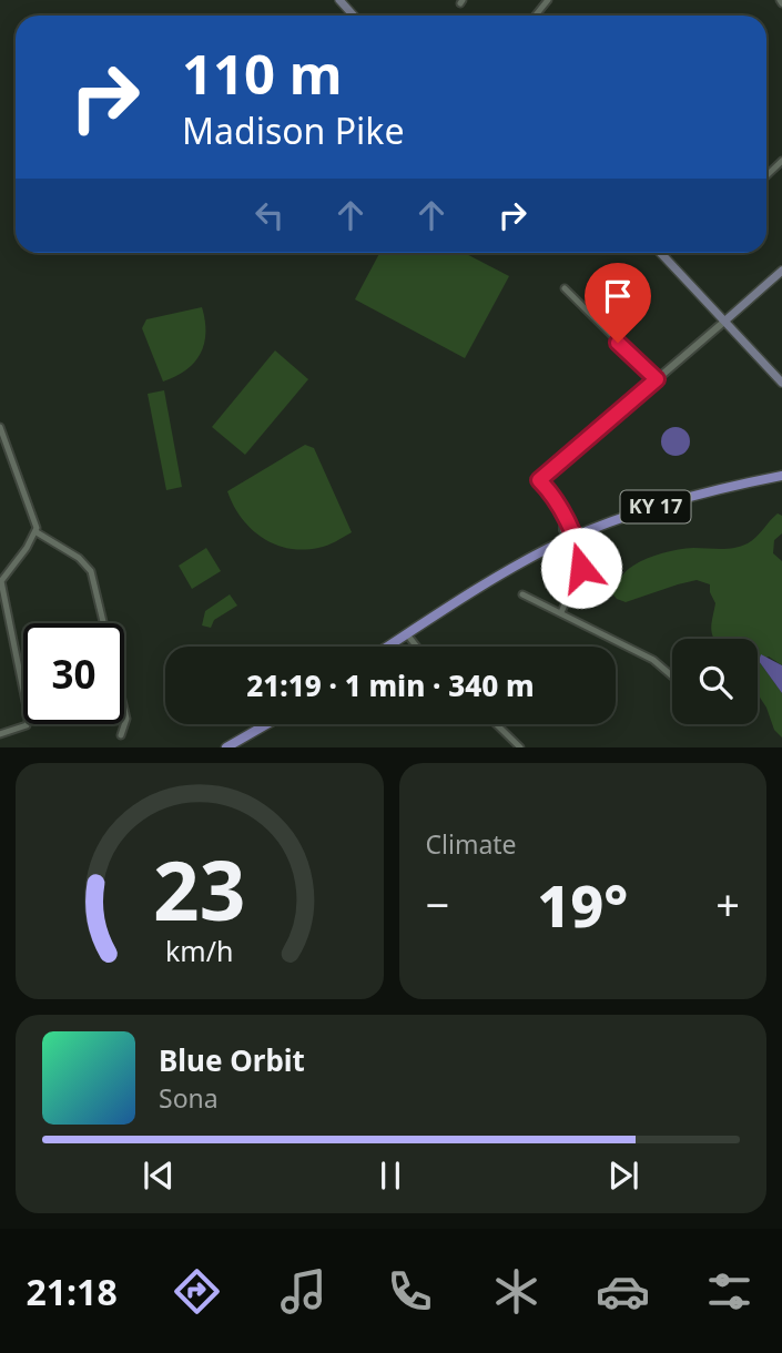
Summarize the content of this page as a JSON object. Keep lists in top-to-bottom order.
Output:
{
  "streets": {
    "main road": ["KY 17"]
  },
  "page": {
    "turn": ["110 m", "Madison Pike"],
    "limit": "30",
    "trip": "21:19 · 1 min · 340 m",
    "tile": "Climate",
    "heat": ["−", "19°", "+"],
    "song": ["Blue Orbit", "Sona"],
    "tabs": "21:18",
    "gauge": ["23", "km/h"]
  }
}
